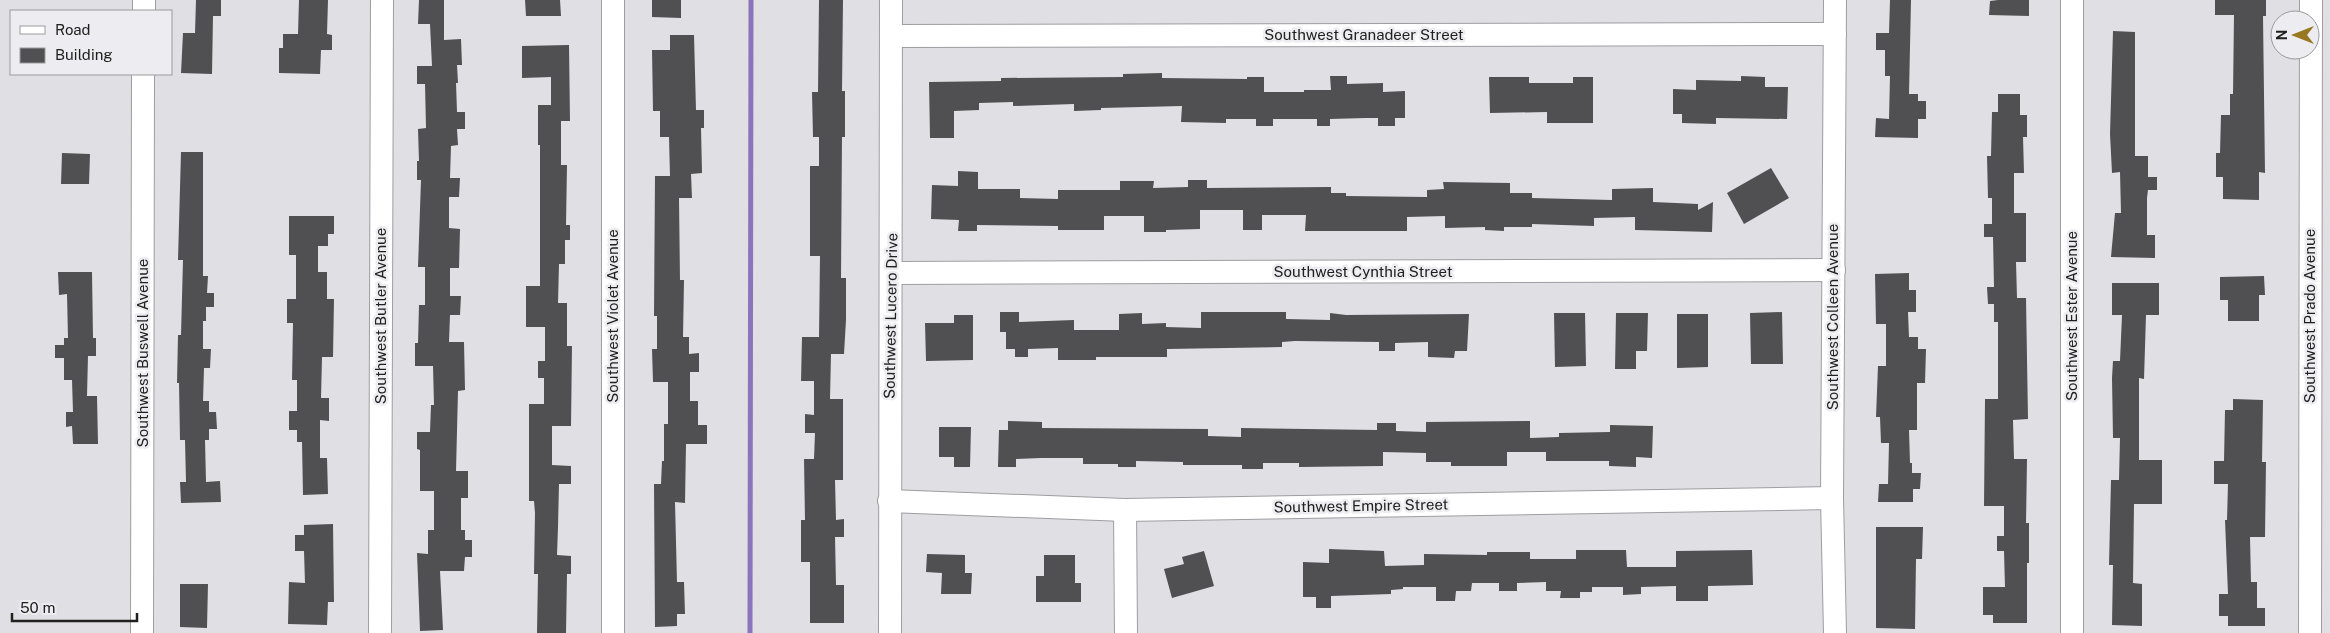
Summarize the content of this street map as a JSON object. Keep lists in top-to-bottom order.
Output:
{
  "streets": {
    "street": [
      "Southwest Granadeer Street",
      "Southwest Cynthia Street",
      "Southwest Butler Avenue",
      "Southwest Violet Avenue",
      "Southwest Lucero Drive",
      "Southwest Ester Avenue",
      "Southwest Prado Avenue",
      "Southwest Colleen Avenue",
      "Southwest Buswell Avenue",
      "Southwest Empire Street"
    ]
  },
  "crossings": [
    ["Southwest Granadeer Street", "Southwest Lucero Drive"],
    ["Southwest Granadeer Street", "Southwest Colleen Avenue"],
    ["Southwest Cynthia Street", "Southwest Lucero Drive"],
    ["Southwest Cynthia Street", "Southwest Colleen Avenue"],
    ["Southwest Lucero Drive", "Southwest Empire Street"],
    ["Southwest Colleen Avenue", "Southwest Empire Street"]
  ],
  "legend": ["Road", "Building"],
  "scale_bar": "50 m",
  "north": "left"
}
